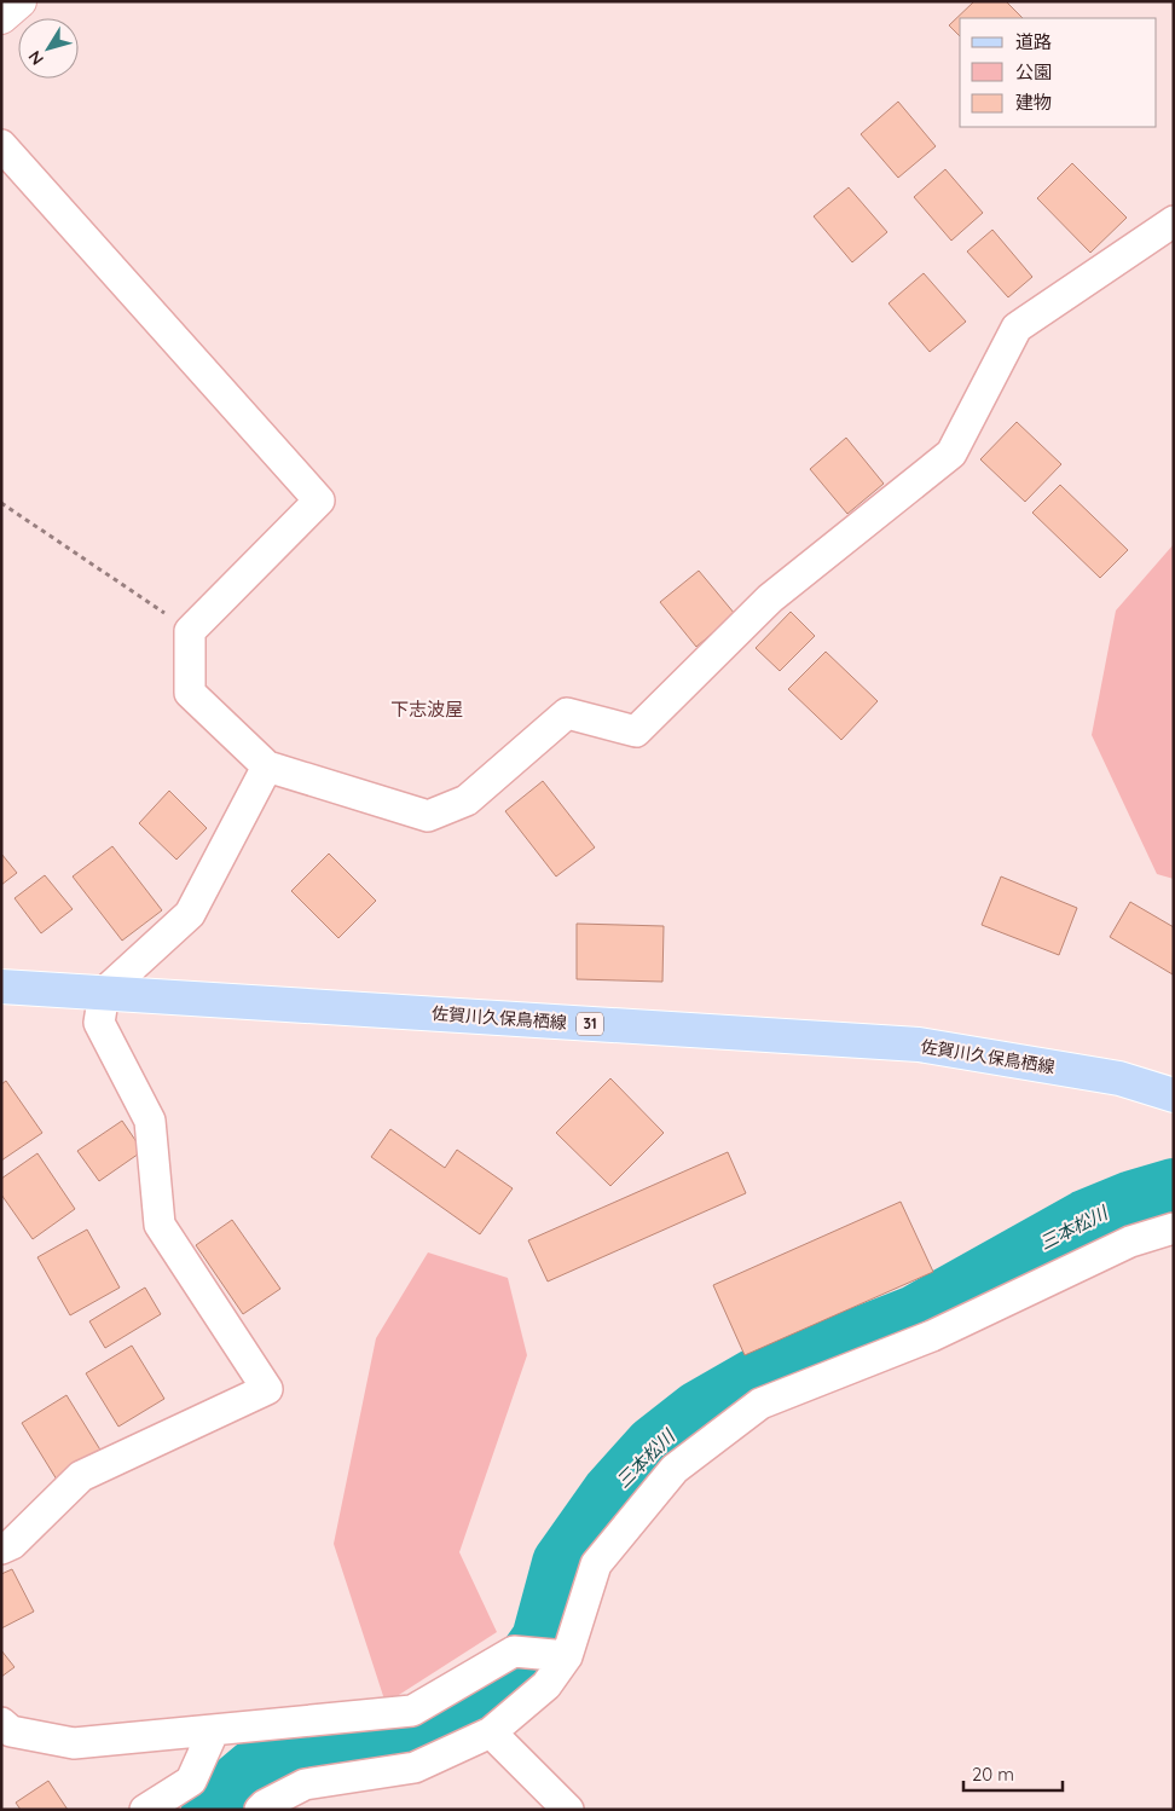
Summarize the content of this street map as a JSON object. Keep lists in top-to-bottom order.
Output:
{
  "streets": {
    "main road": ["佐賀川久保鳥栖線", "31"]
  },
  "districts": ["下志波屋"],
  "water": ["三本松川"],
  "legend": ["道路", "公園", "建物"],
  "scale_bar": "20 m",
  "north": "bottom left"
}
